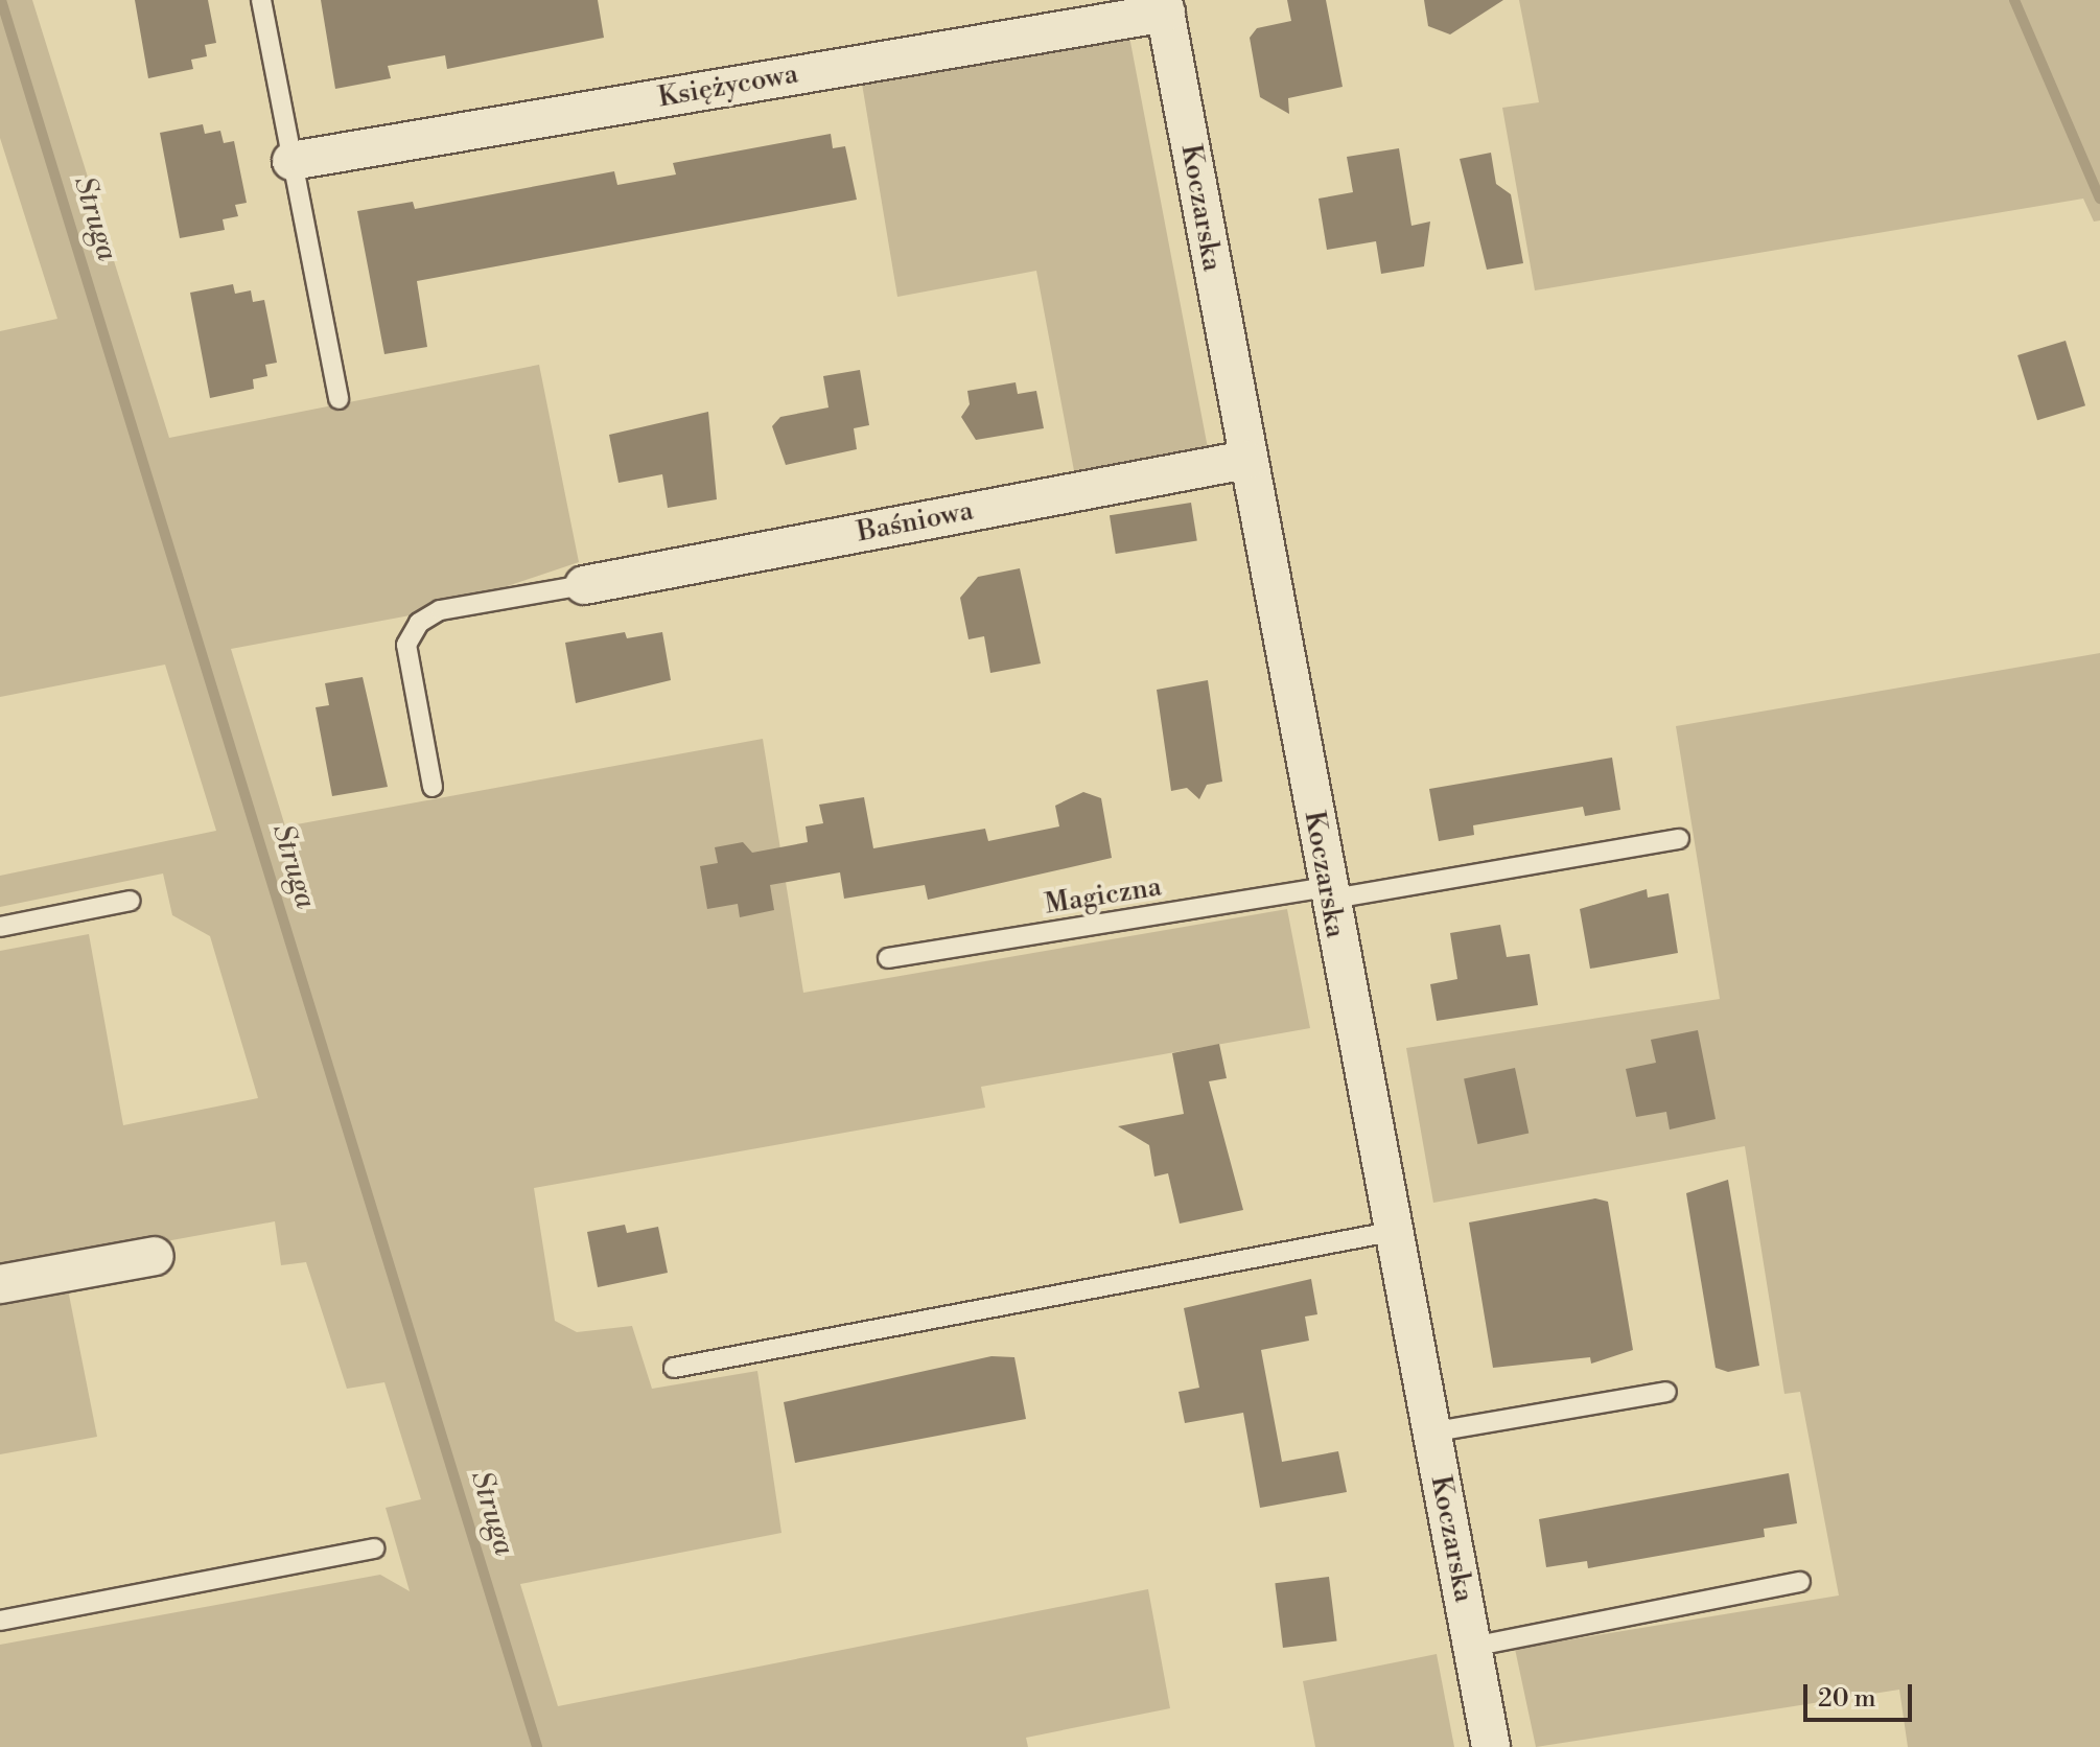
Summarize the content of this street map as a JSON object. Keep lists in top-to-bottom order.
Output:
{
  "streets": {
    "street": ["Księżycowa", "Koczarska", "Baśniowa"],
    "lane": ["Magiczna"]
  },
  "crossings": [
    ["Księżycowa", "Koczarska"],
    ["Koczarska", "Baśniowa"],
    ["Koczarska", "Magiczna"]
  ],
  "water": ["Struga"],
  "scale_bar": "20 m"
}
